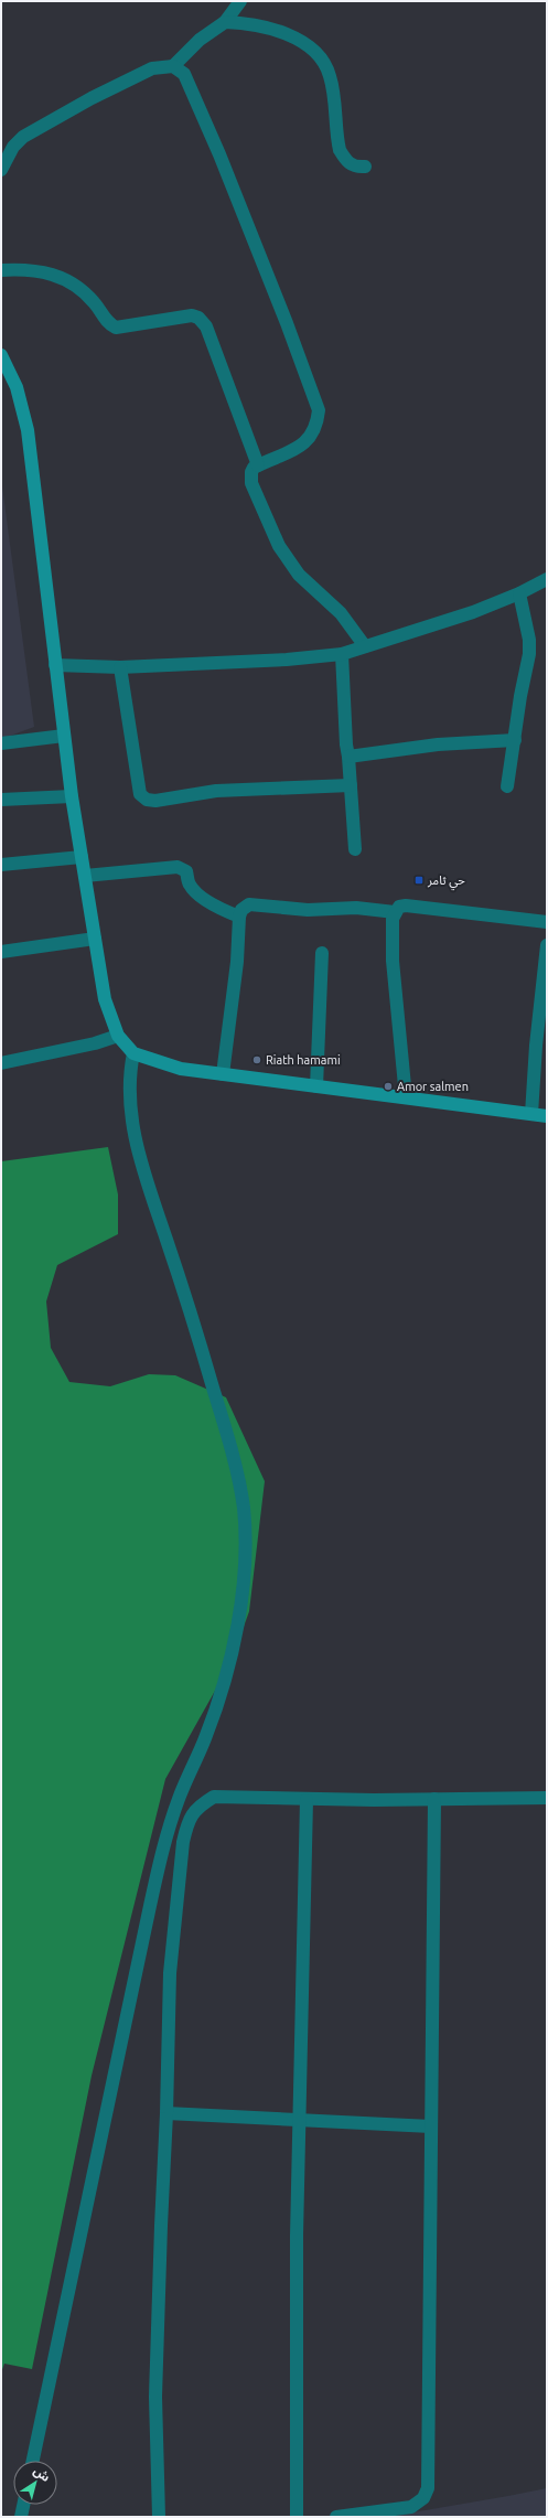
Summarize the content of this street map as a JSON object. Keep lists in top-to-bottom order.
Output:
{
  "places": {
    "transit": ["حي ثامر"],
    "other": ["Riath hamami", "Amor salmen"]
  },
  "north": "top right"
}
